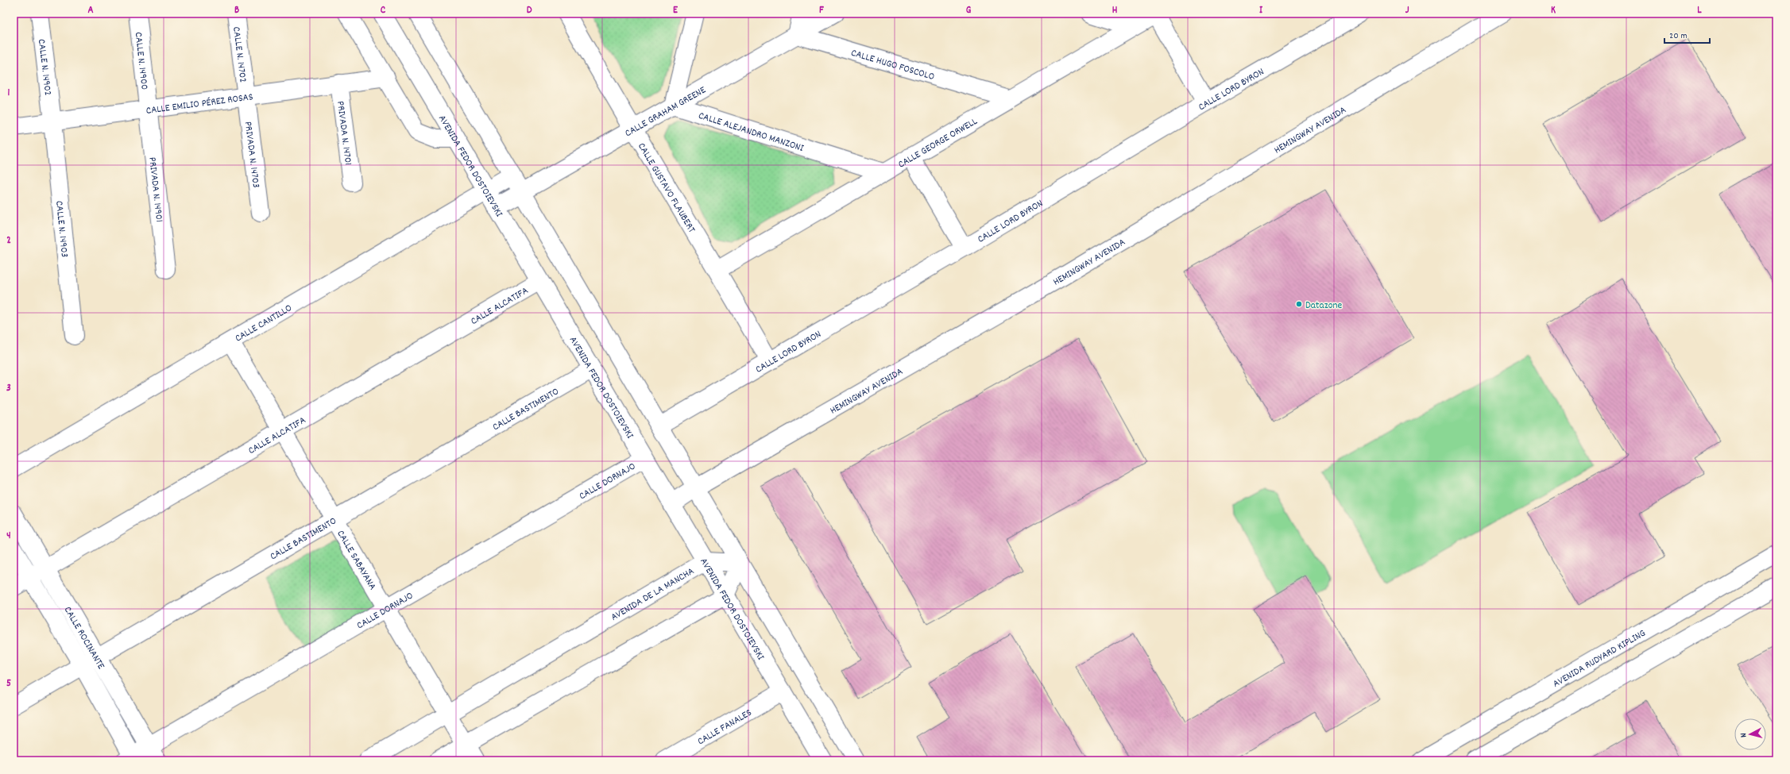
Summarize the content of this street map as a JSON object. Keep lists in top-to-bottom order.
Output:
{
  "streets": {
    "street": [
      "CALLE N. 14702",
      "CALLE N. 14900",
      "CALLE HUGO FOSCOLO",
      "CALLE N. 14902",
      "CALLE LORD BYRON",
      "CALLE EMILIO PÉREZ ROSAS",
      "CALLE GRAHAM GREENE",
      "HEMINGWAY AVENIDA",
      "CALLE ALEJANDRO MANZONI",
      "PRIVADA N. 14701",
      "CALLE GEORGE ORWELL",
      "PRIVADA N. 14703",
      "AVENIDA FEDOR DOSTOIEVSKI",
      "CALLE GUSTAVO FLAUBERT",
      "PRIVADA N. 14901",
      "CALLE N. 14903",
      "CALLE ALCATIFA",
      "CALLE CANTILLO",
      "CALLE BASTIMENTO",
      "CALLE DORNAJO",
      "CALLE SABAYANA",
      "AVENIDA DE LA MANCHA",
      "CALLE ROCINANTE",
      "AVENIDA RUDYARD KIPLING",
      "CALLE FANALES"
    ]
  },
  "crossings": [
    ["CALLE N. 14702", "CALLE EMILIO PÉREZ ROSAS"],
    ["CALLE N. 14702", "PRIVADA N. 14703"],
    ["CALLE N. 14900", "CALLE EMILIO PÉREZ ROSAS"],
    ["CALLE N. 14900", "PRIVADA N. 14901"],
    ["CALLE HUGO FOSCOLO", "CALLE GRAHAM GREENE"],
    ["CALLE HUGO FOSCOLO", "CALLE GEORGE ORWELL"],
    ["CALLE N. 14902", "CALLE EMILIO PÉREZ ROSAS"],
    ["CALLE N. 14902", "CALLE N. 14903"],
    ["CALLE LORD BYRON", "CALLE GUSTAVO FLAUBERT"],
    ["CALLE EMILIO PÉREZ ROSAS", "PRIVADA N. 14701"],
    ["CALLE EMILIO PÉREZ ROSAS", "PRIVADA N. 14703"],
    ["CALLE EMILIO PÉREZ ROSAS", "PRIVADA N. 14901"],
    ["CALLE EMILIO PÉREZ ROSAS", "CALLE N. 14903"],
    ["CALLE GRAHAM GREENE", "CALLE ALEJANDRO MANZONI"],
    ["CALLE GRAHAM GREENE", "AVENIDA FEDOR DOSTOIEVSKI"],
    ["CALLE GRAHAM GREENE", "CALLE GUSTAVO FLAUBERT"],
    ["HEMINGWAY AVENIDA", "AVENIDA FEDOR DOSTOIEVSKI"],
    ["CALLE ALEJANDRO MANZONI", "CALLE GEORGE ORWELL"],
    ["CALLE GEORGE ORWELL", "CALLE GUSTAVO FLAUBERT"],
    ["AVENIDA FEDOR DOSTOIEVSKI", "CALLE ALCATIFA"],
    ["AVENIDA FEDOR DOSTOIEVSKI", "CALLE CANTILLO"],
    ["AVENIDA FEDOR DOSTOIEVSKI", "CALLE BASTIMENTO"],
    ["AVENIDA FEDOR DOSTOIEVSKI", "CALLE DORNAJO"],
    ["AVENIDA FEDOR DOSTOIEVSKI", "AVENIDA DE LA MANCHA"],
    ["AVENIDA FEDOR DOSTOIEVSKI", "CALLE FANALES"],
    ["CALLE ALCATIFA", "CALLE SABAYANA"],
    ["CALLE ALCATIFA", "CALLE ROCINANTE"],
    ["CALLE CANTILLO", "CALLE SABAYANA"],
    ["CALLE BASTIMENTO", "CALLE SABAYANA"],
    ["CALLE BASTIMENTO", "CALLE ROCINANTE"],
    ["CALLE DORNAJO", "CALLE SABAYANA"],
    ["CALLE DORNAJO", "CALLE ROCINANTE"],
    ["CALLE SABAYANA", "AVENIDA DE LA MANCHA"]
  ],
  "places": ["Datazone"],
  "scale_bar": "20 m",
  "north": "left",
  "grid": {
    "columns": [
      "A",
      "B",
      "C",
      "D",
      "E",
      "F",
      "G",
      "H",
      "I",
      "J",
      "K",
      "L"
    ],
    "rows": [
      "1",
      "2",
      "3",
      "4",
      "5"
    ]
  }
}
